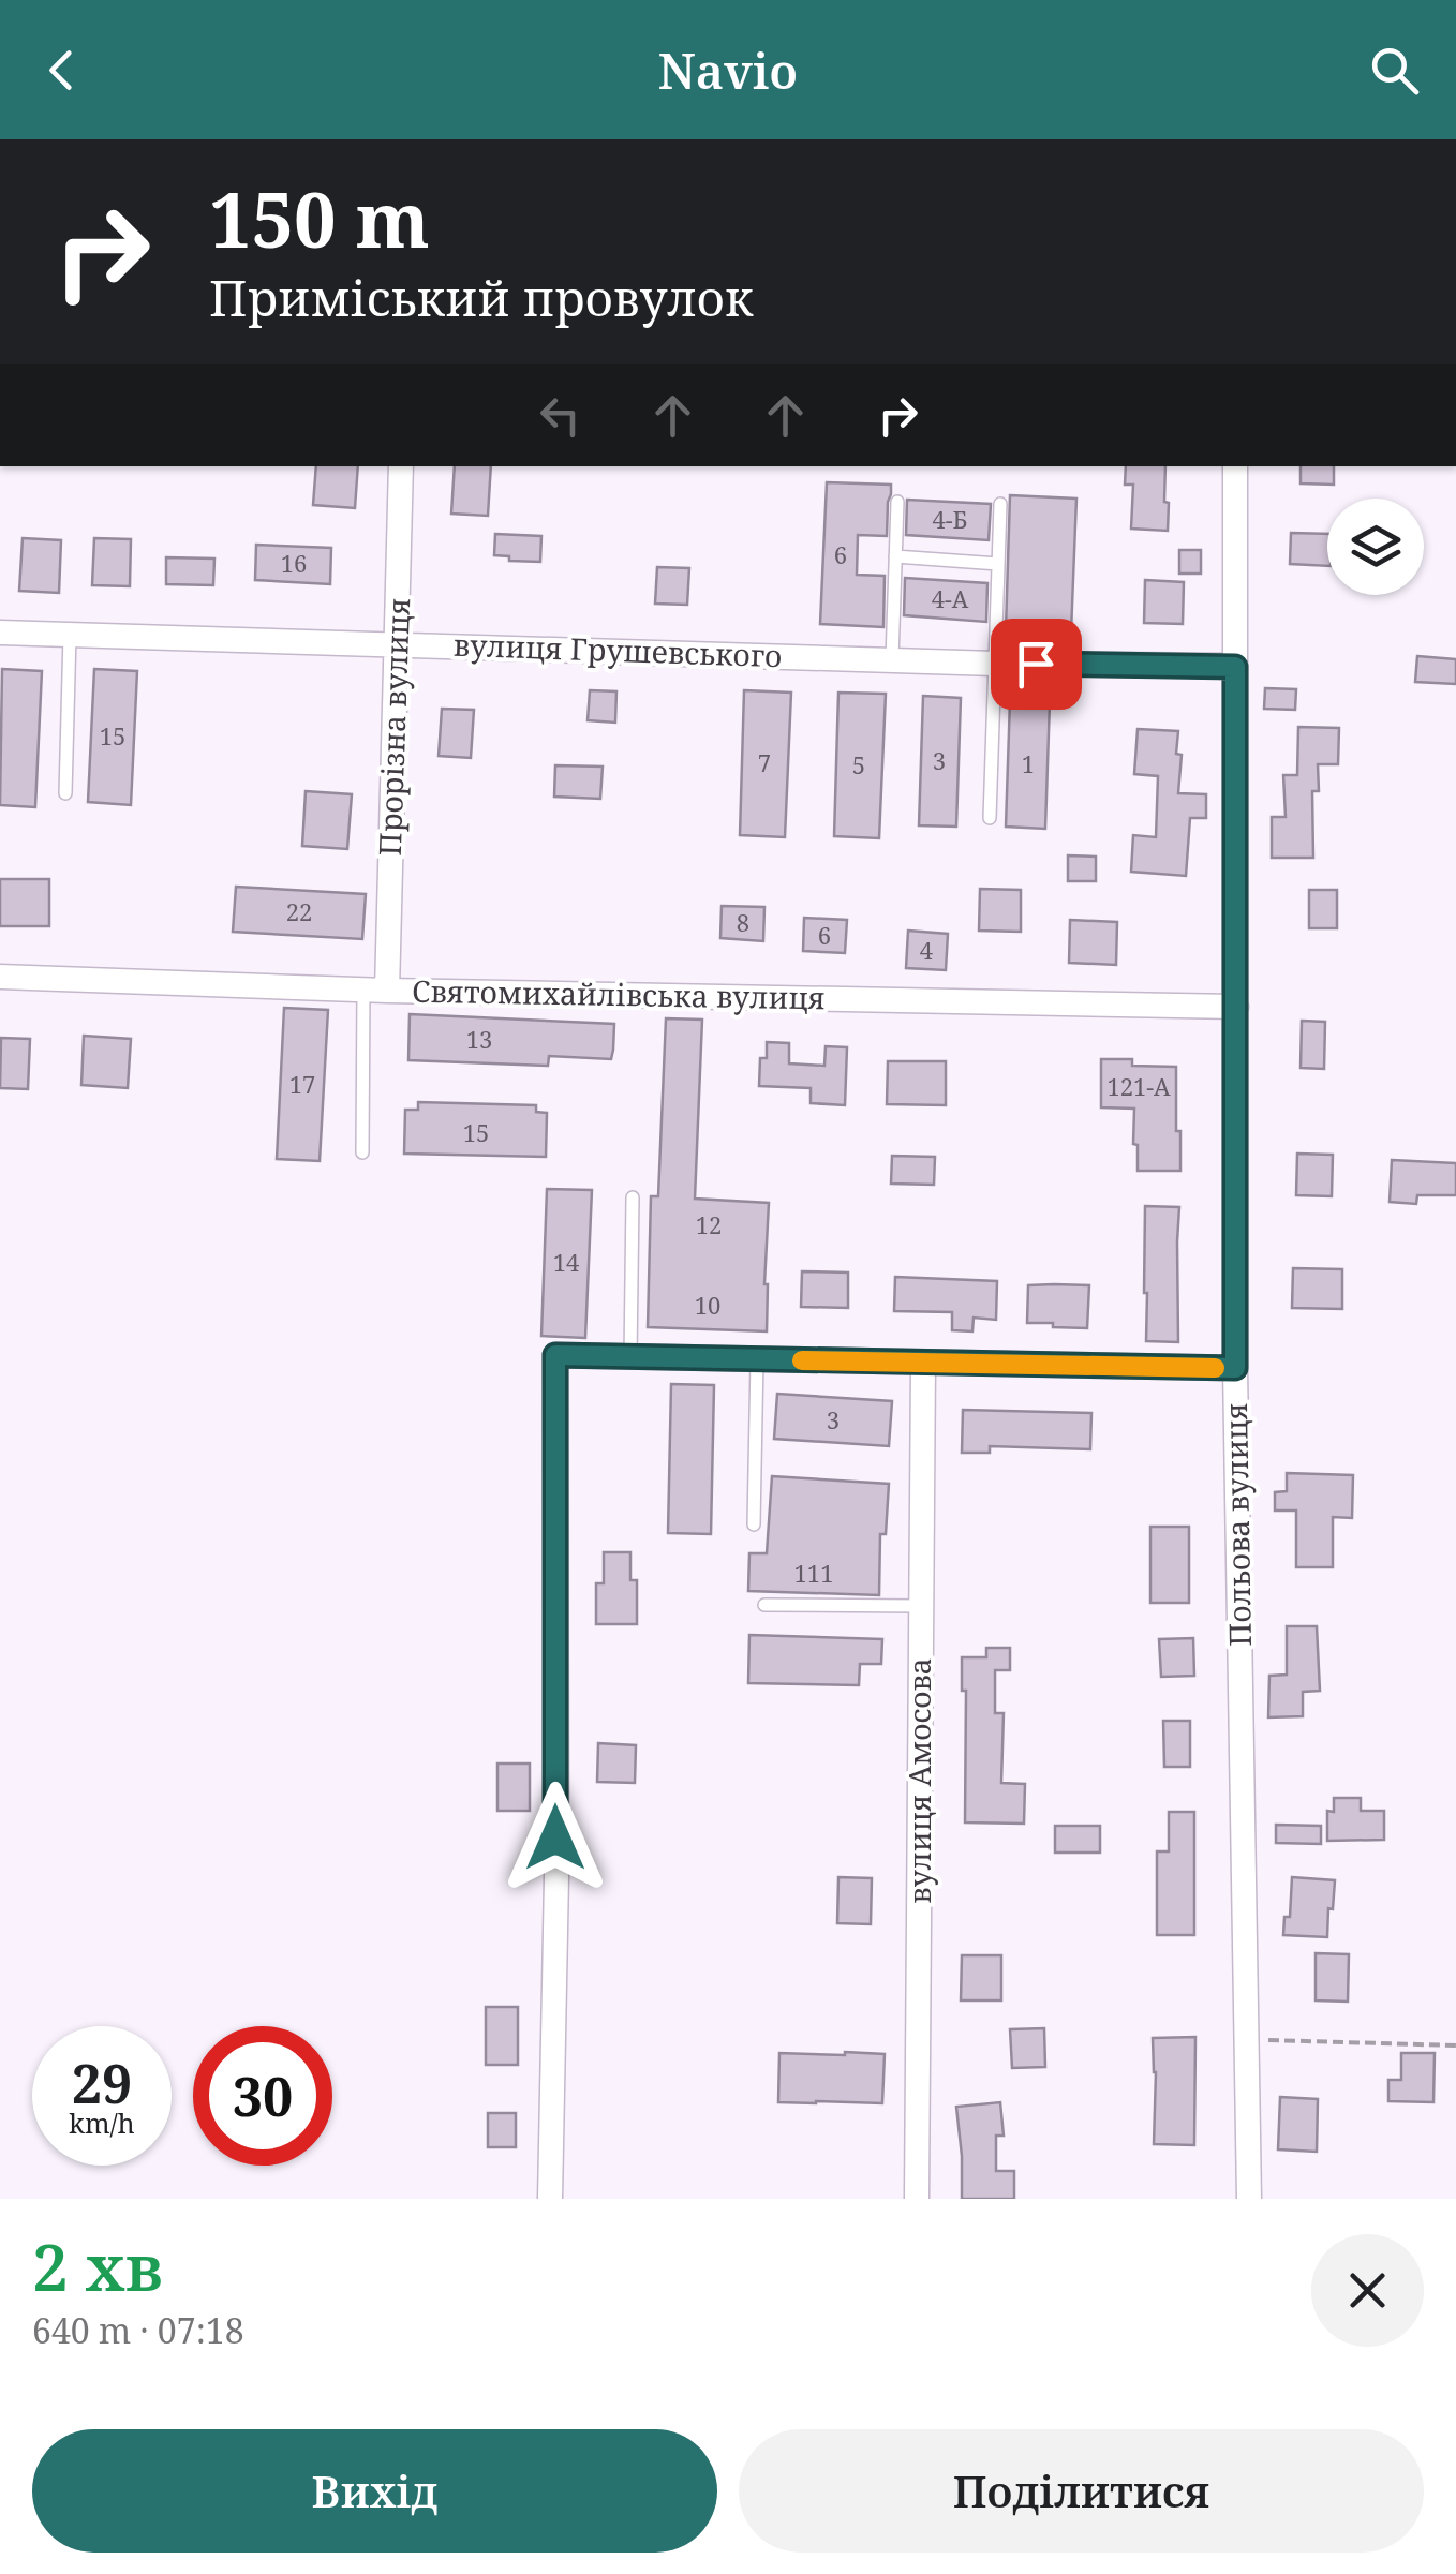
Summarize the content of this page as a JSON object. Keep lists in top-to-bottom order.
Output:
{
  "streets": {
    "street": [
      "вулиця Грушевського",
      "Прорізна вулиця",
      "Святомихайлівська вулиця",
      "Польова вулиця",
      "вулиця Амосова"
    ]
  },
  "crossings": [
    ["вулиця Грушевського", "Прорізна вулиця"],
    ["вулиця Грушевського", "Польова вулиця"],
    ["Прорізна вулиця", "Святомихайлівська вулиця"],
    ["Святомихайлівська вулиця", "Польова вулиця"]
  ],
  "house_numbers": [
    "4-Б",
    "6",
    "16",
    "4-А",
    "15",
    "3",
    "7",
    "1",
    "5",
    "22",
    "8",
    "6",
    "4",
    "13",
    "17",
    "121-А",
    "15",
    "12",
    "14",
    "10",
    "3",
    "111"
  ],
  "page": {
    "header": "Navio",
    "turn": ["150 m", "Приміський провулок"],
    "speed": "29 km/h",
    "limit": "30",
    "heading": ["2 хв", "640 m · 07:18"],
    "buttons": ["Вихід", "Поділитися"]
  }
}
